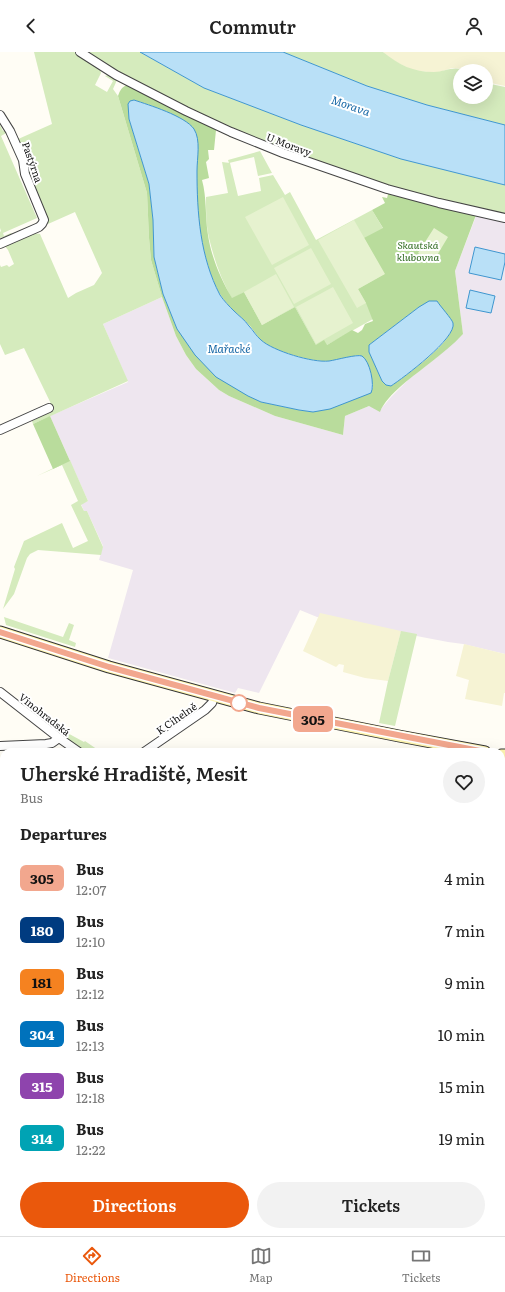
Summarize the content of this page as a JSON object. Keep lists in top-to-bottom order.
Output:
{
  "streets": {
    "street": [
      "U Moravy",
      "Pastýrna",
      "Vinohradská",
      "K Cihelně"
    ]
  },
  "water": ["Morava", "Mařacké"],
  "parks": ["Skautská klubovna"],
  "lines": ["bus line 305"],
  "page": {
    "header": "Commutr",
    "on_map": "305",
    "heading": [
      ["Uherské Hradiště, Mesit", "Bus"],
      "Departures"
    ],
    "list": [
      {
        "mark": "305",
        "name": "Bus",
        "note": "12:07",
        "value": "4 min"
      },
      {
        "mark": "180",
        "name": "Bus",
        "note": "12:10",
        "value": "7 min"
      },
      {
        "mark": "181",
        "name": "Bus",
        "note": "12:12",
        "value": "9 min"
      },
      {
        "mark": "304",
        "name": "Bus",
        "note": "12:13",
        "value": "10 min"
      },
      {
        "mark": "315",
        "name": "Bus",
        "note": "12:18",
        "value": "15 min"
      },
      {
        "mark": "314",
        "name": "Bus",
        "note": "12:22",
        "value": "19 min"
      }
    ],
    "buttons": ["Directions", "Tickets"],
    "tabs": ["Directions", "Map", "Tickets"]
  }
}
